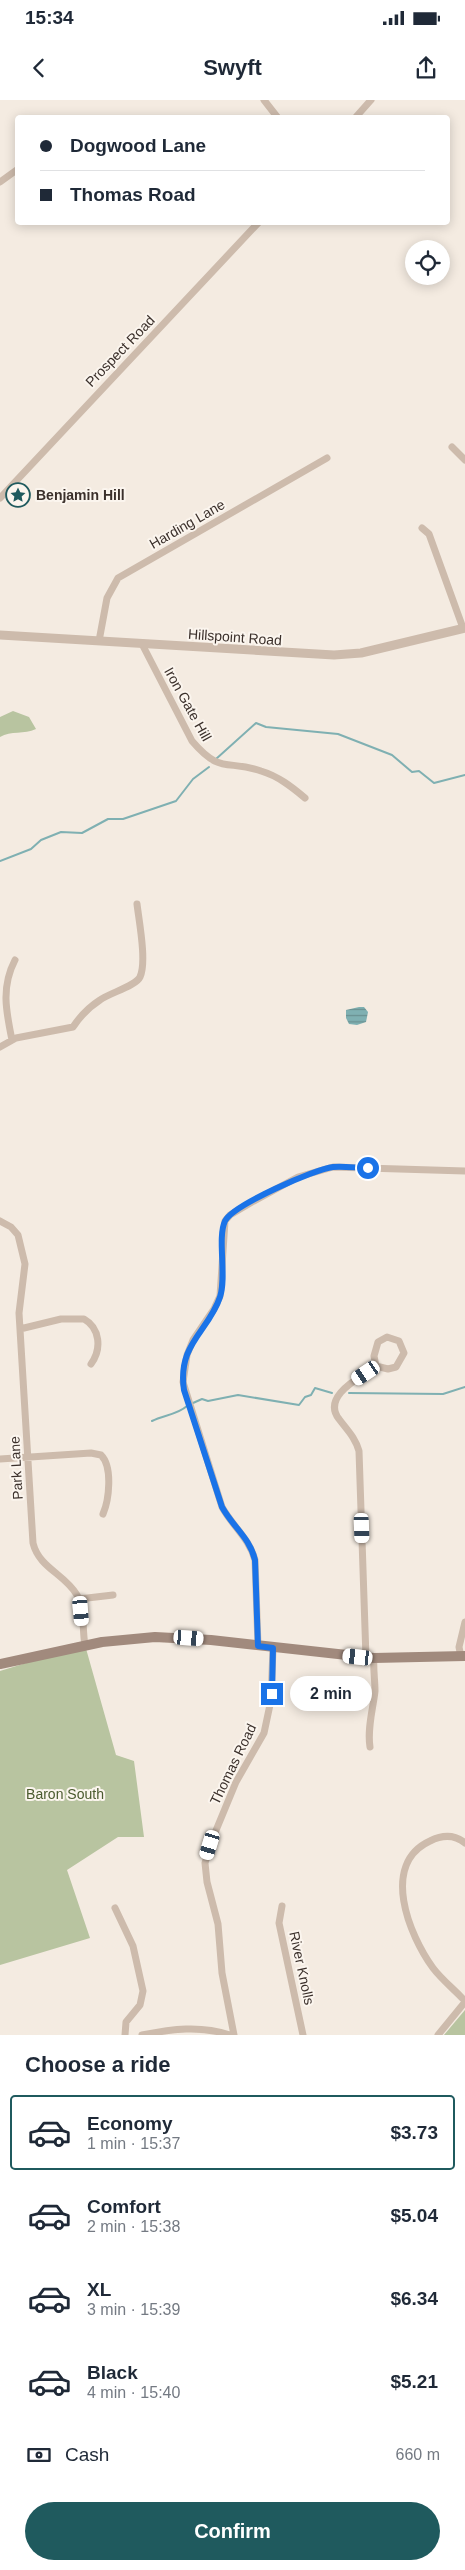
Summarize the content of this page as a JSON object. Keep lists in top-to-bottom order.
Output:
{
  "streets": {
    "street": [
      "Prospect Road",
      "Harding Lane",
      "Hillspoint Road",
      "Iron Gate Hill",
      "Park Lane",
      "Thomas Road",
      "River Knolls"
    ]
  },
  "crossings": [
    ["Harding Lane", "Hillspoint Road"],
    ["Hillspoint Road", "Iron Gate Hill"]
  ],
  "parks": ["Baron South"],
  "places": {
    "place": ["Benjamin Hill"]
  },
  "page": {
    "status": "15:34",
    "header": "Swyft",
    "banner": ["Dogwood Lane", "Thomas Road"],
    "bubble": "2 min",
    "heading": "Choose a ride",
    "list": [
      {
        "name": "Economy",
        "note": "1 min · 15:37",
        "value": "$3.73"
      },
      {
        "name": "Comfort",
        "note": "2 min · 15:38",
        "value": "$5.04"
      },
      {
        "name": "XL",
        "note": "3 min · 15:39",
        "value": "$6.34"
      },
      {
        "name": "Black",
        "note": "4 min · 15:40",
        "value": "$5.21"
      }
    ],
    "pay": ["Cash", "660 m"],
    "buttons": "Confirm"
  }
}
